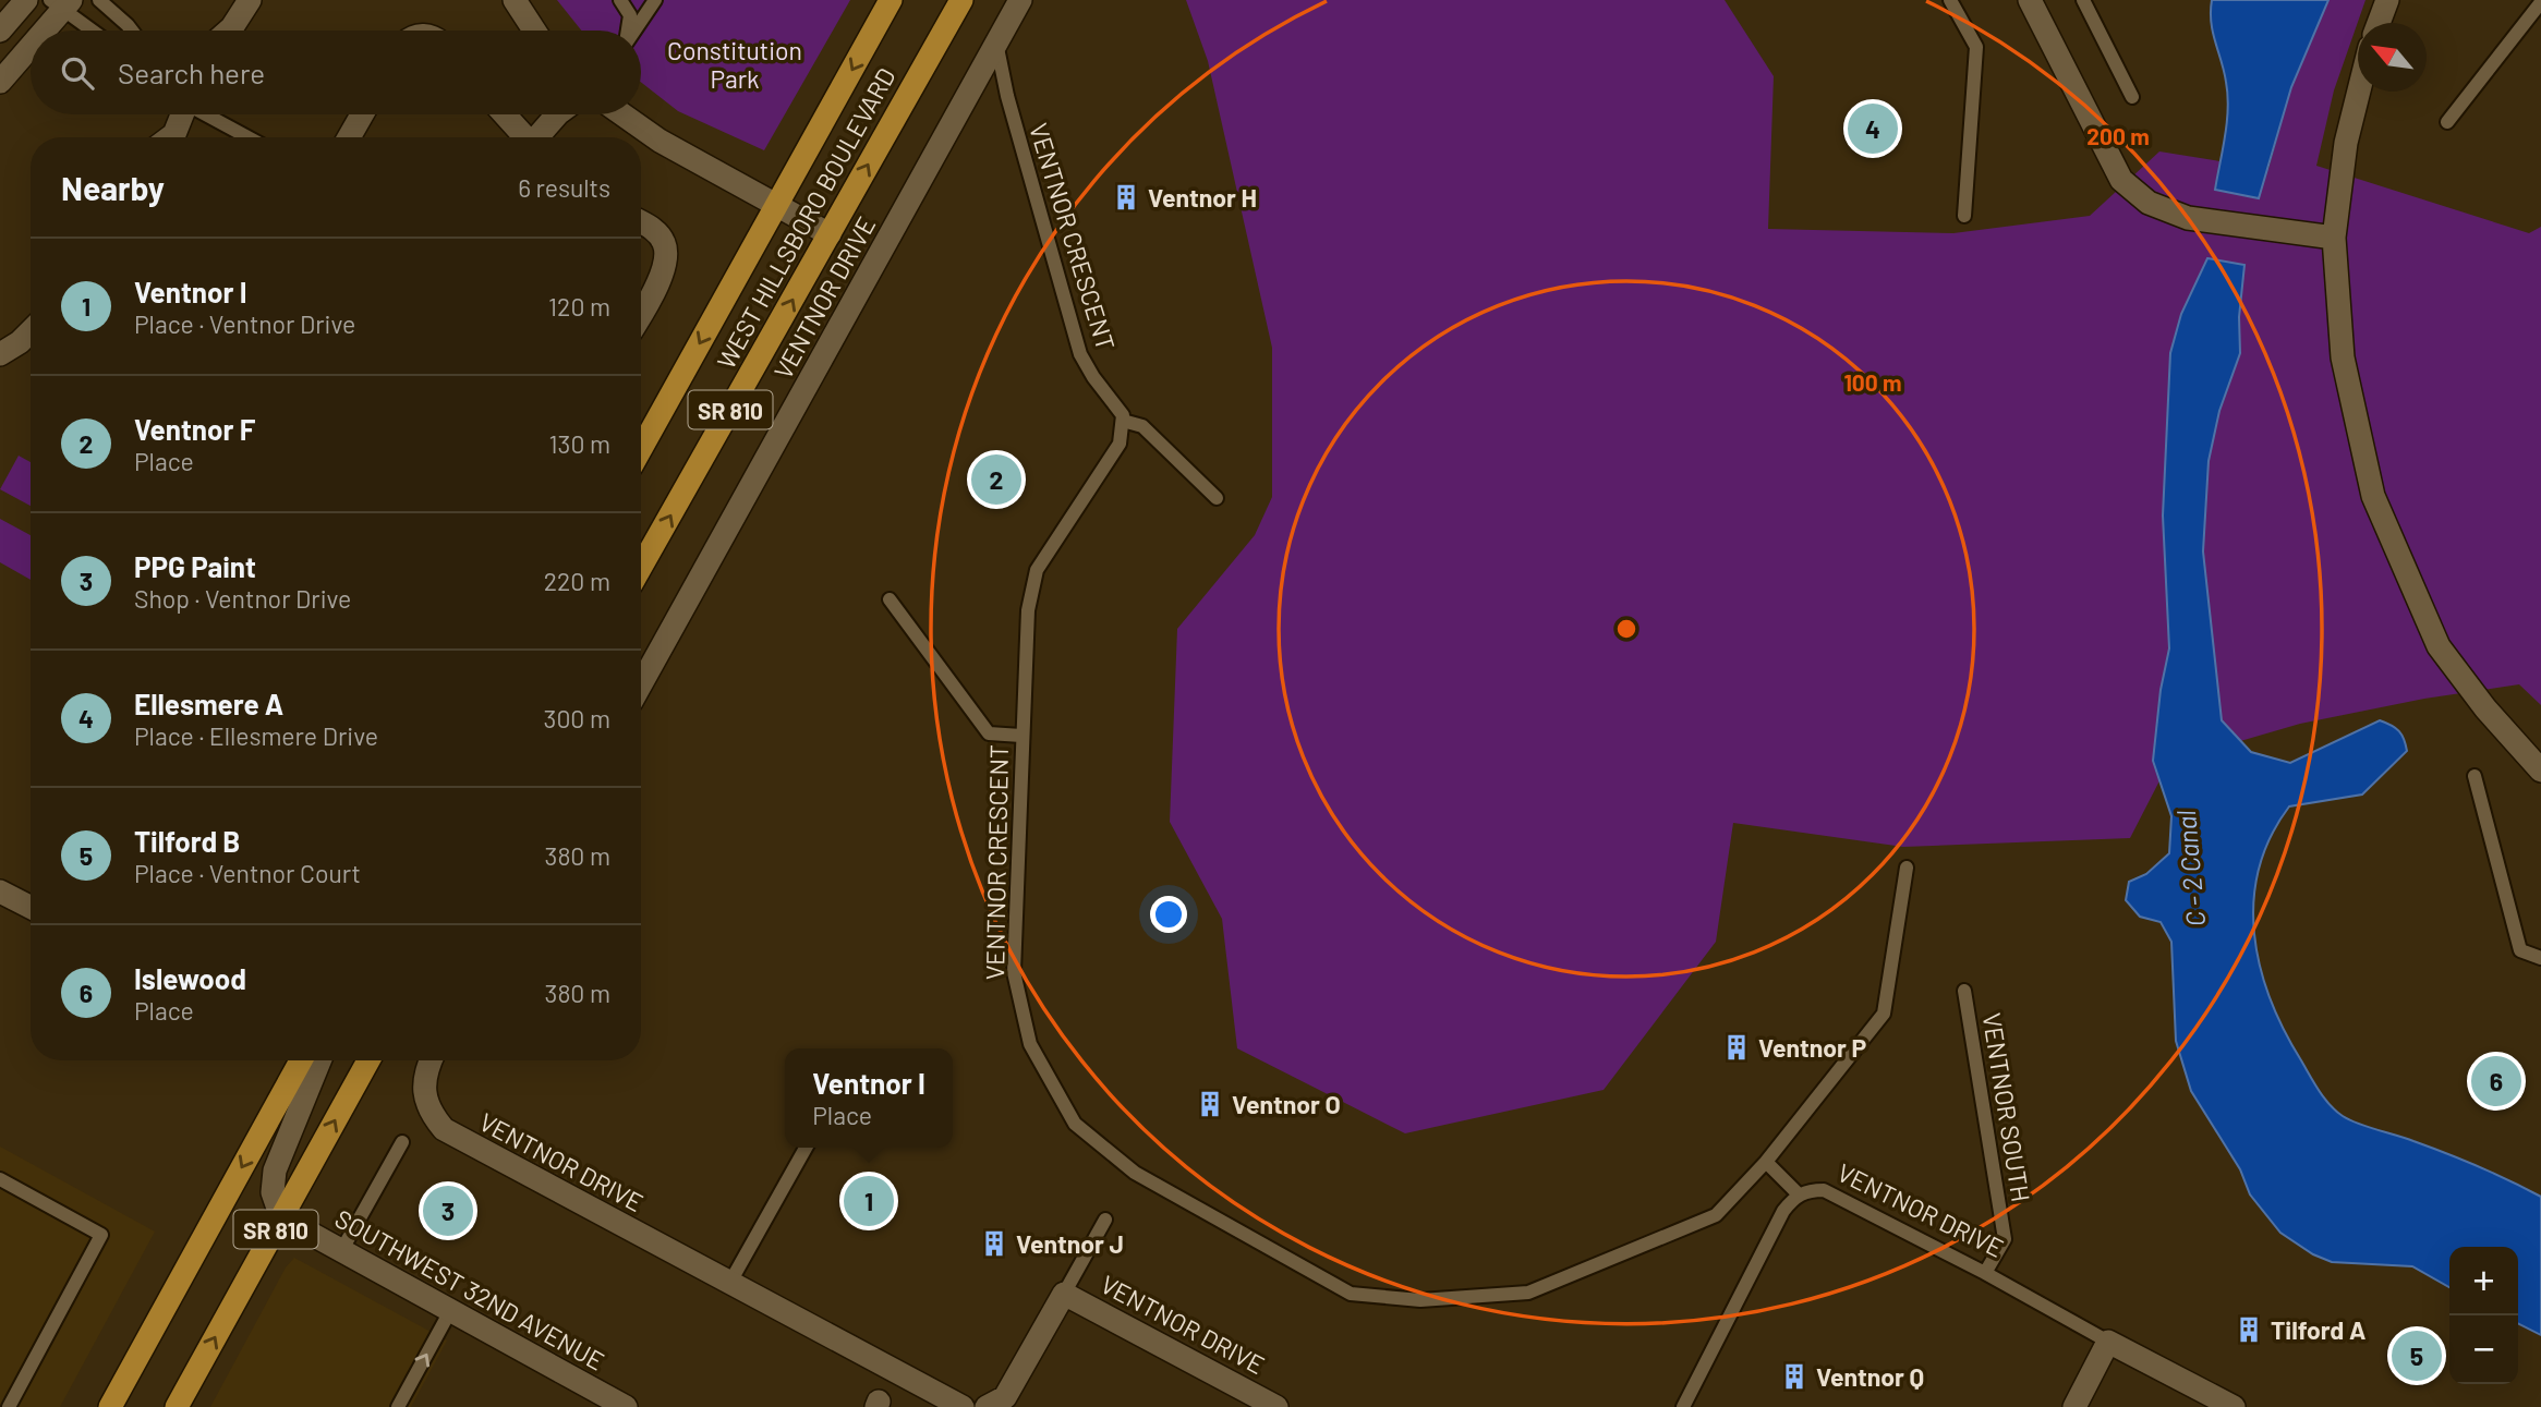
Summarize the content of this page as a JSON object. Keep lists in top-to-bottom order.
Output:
{
  "streets": {
    "main road": ["WEST HILLSBORO BOULEVARD", "SR 810"],
    "street": ["VENTNOR DRIVE", "SOUTHWEST 32ND AVENUE"],
    "lane": ["VENTNOR CRESCENT", "VENTNOR SOUTH"]
  },
  "crossings": [
    ["VENTNOR CRESCENT", "VENTNOR DRIVE"],
    ["VENTNOR DRIVE", "VENTNOR SOUTH"],
    ["SR 810", "SOUTHWEST 32ND AVENUE"]
  ],
  "water": ["C - 2 Canal"],
  "parks": ["Constitution Park"],
  "places": {
    "building": [
      "Ventnor H",
      "Ventnor P",
      "Ventnor O",
      "Ventnor J",
      "Tilford A",
      "Ventnor Q"
    ]
  },
  "north": "top left",
  "page": {
    "search": "Search here",
    "pins": [
      "4",
      "2",
      "6",
      "1",
      "3",
      "5"
    ],
    "heading": ["Nearby", "6 results"],
    "list": [
      {
        "mark": "1",
        "name": "Ventnor I",
        "note": "Place · Ventnor Drive",
        "value": "120 m"
      },
      {
        "mark": "2",
        "name": "Ventnor F",
        "note": "Place",
        "value": "130 m"
      },
      {
        "mark": "3",
        "name": "PPG Paint",
        "note": "Shop · Ventnor Drive",
        "value": "220 m"
      },
      {
        "mark": "4",
        "name": "Ellesmere A",
        "note": "Place · Ellesmere Drive",
        "value": "300 m"
      },
      {
        "mark": "5",
        "name": "Tilford B",
        "note": "Place · Ventnor Court",
        "value": "380 m"
      },
      {
        "mark": "6",
        "name": "Islewood",
        "note": "Place",
        "value": "380 m"
      }
    ],
    "popup": ["Ventnor I", "Place"],
    "map_buttons": ["+", "−"]
  },
  "rings": ["200 m", "100 m"]
}
